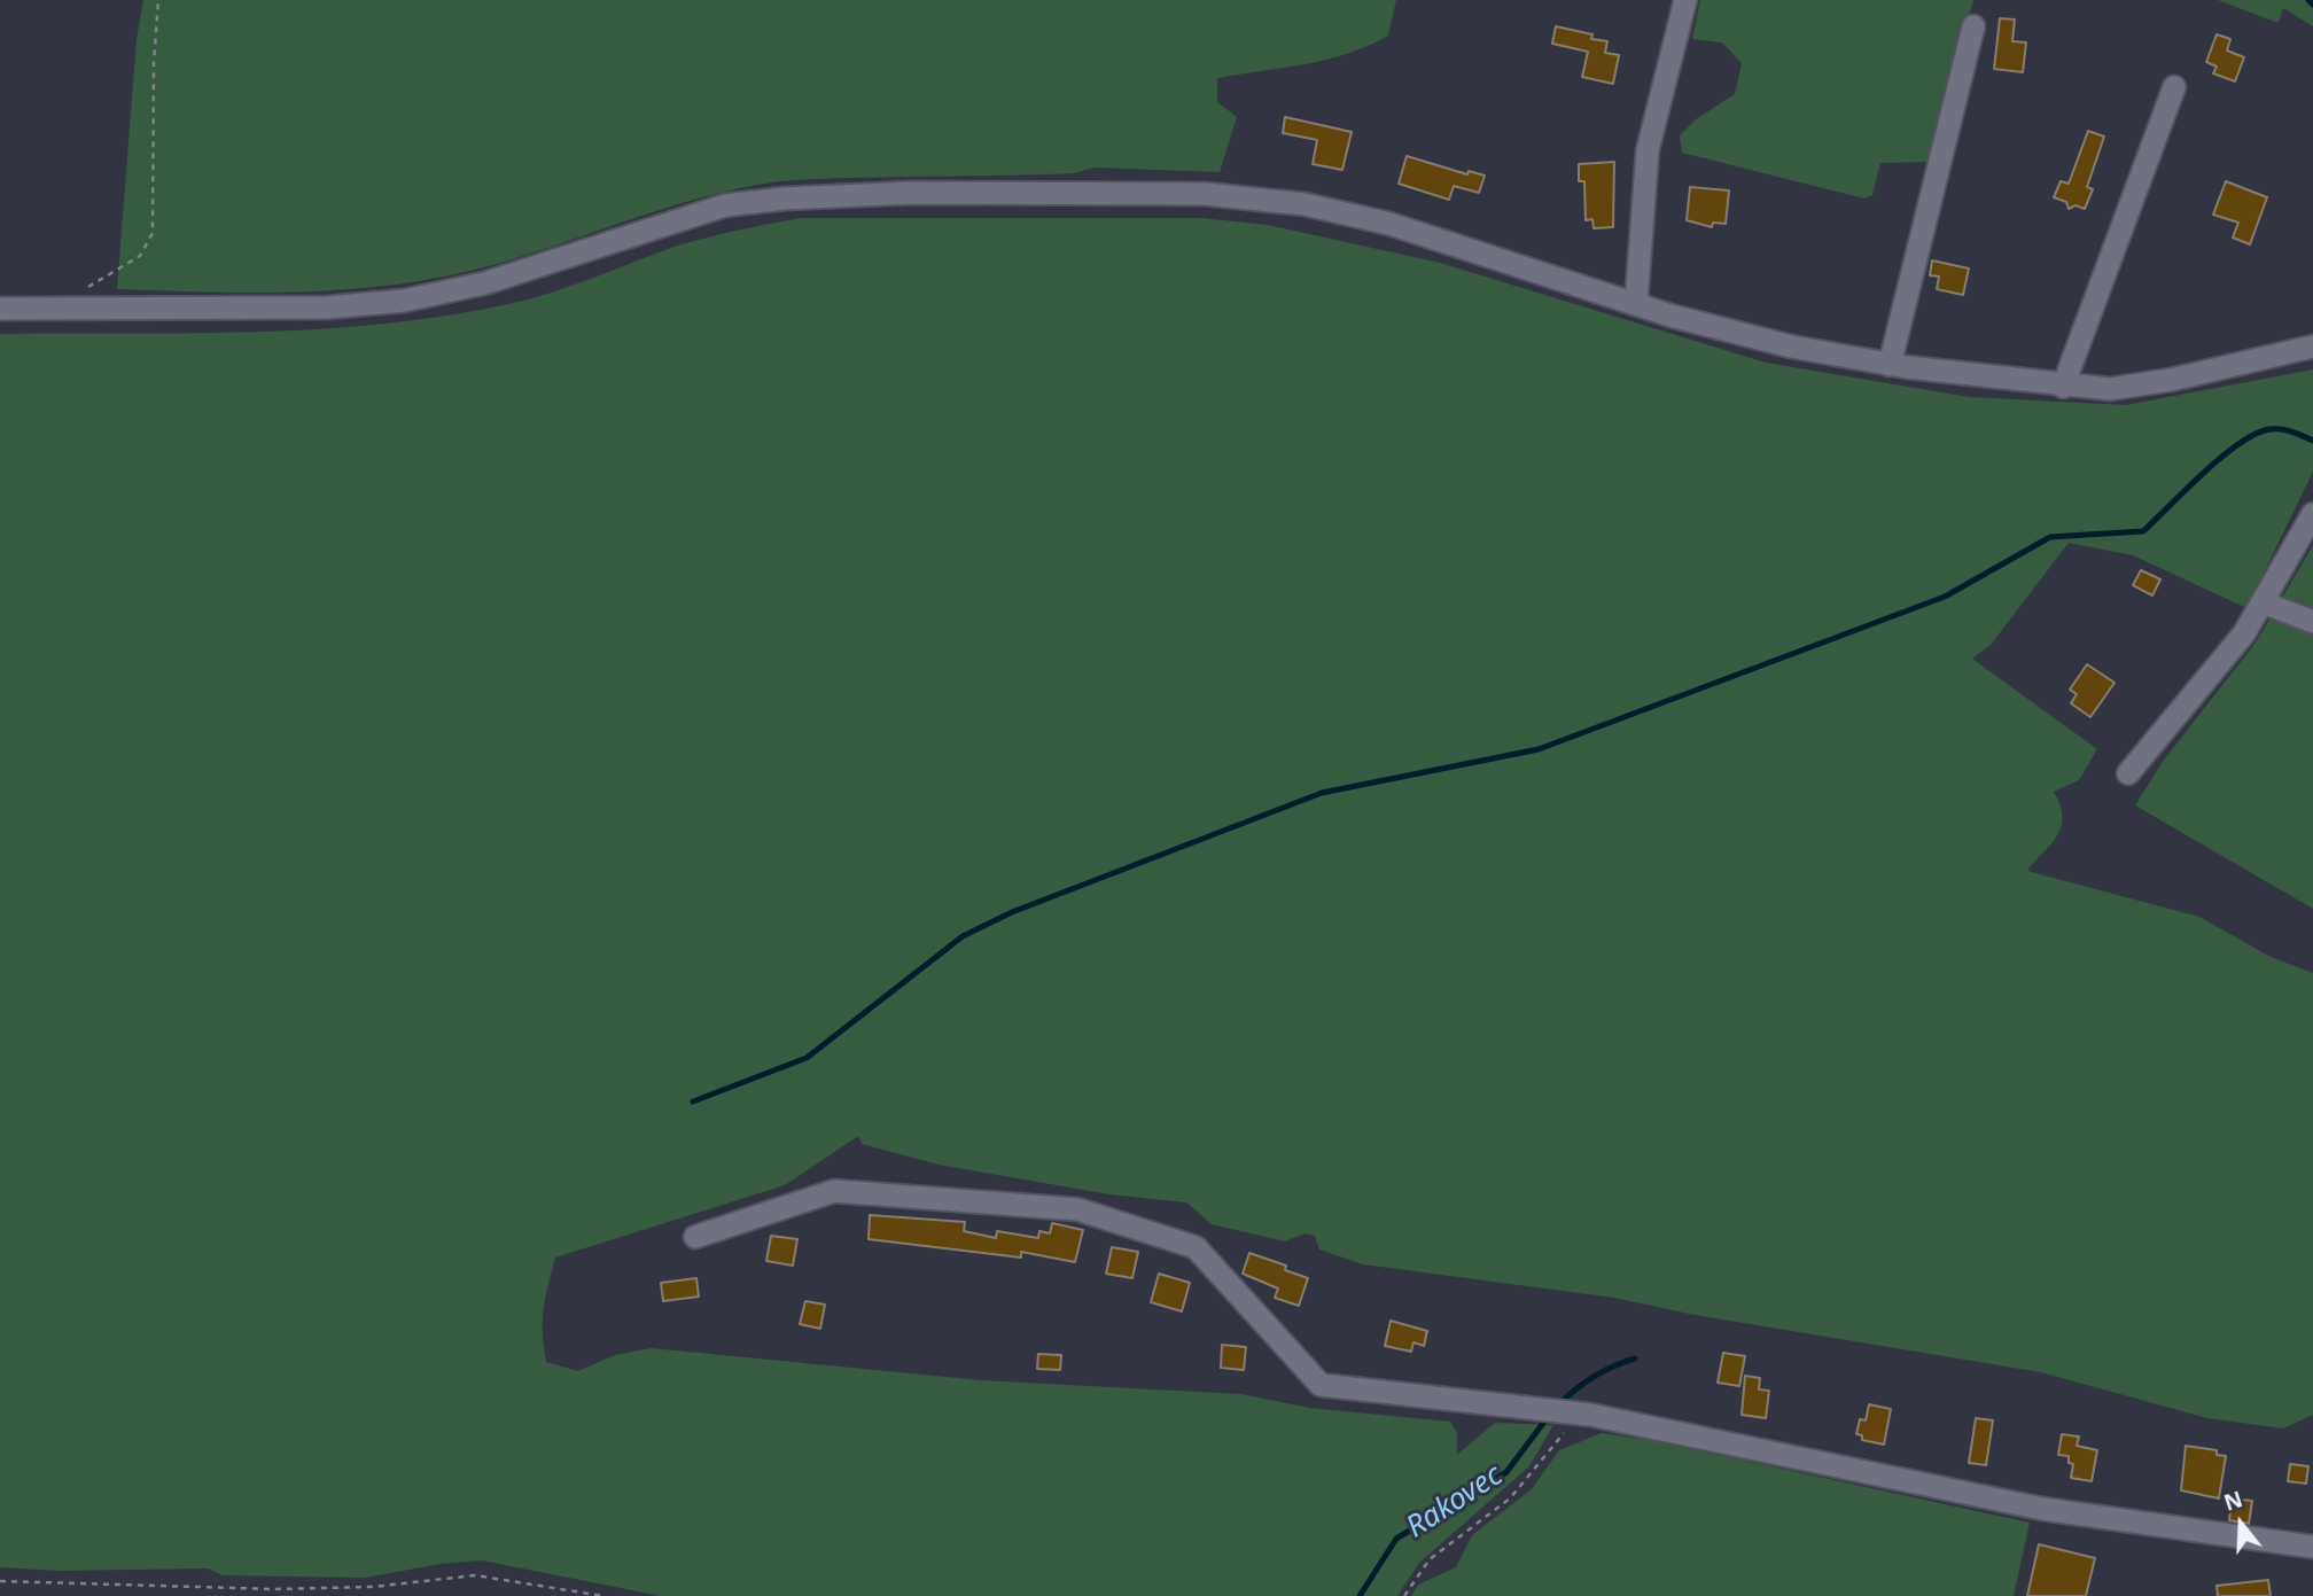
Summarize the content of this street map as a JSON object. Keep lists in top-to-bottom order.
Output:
{
  "water": ["Rakovec"],
  "north": "top"
}
